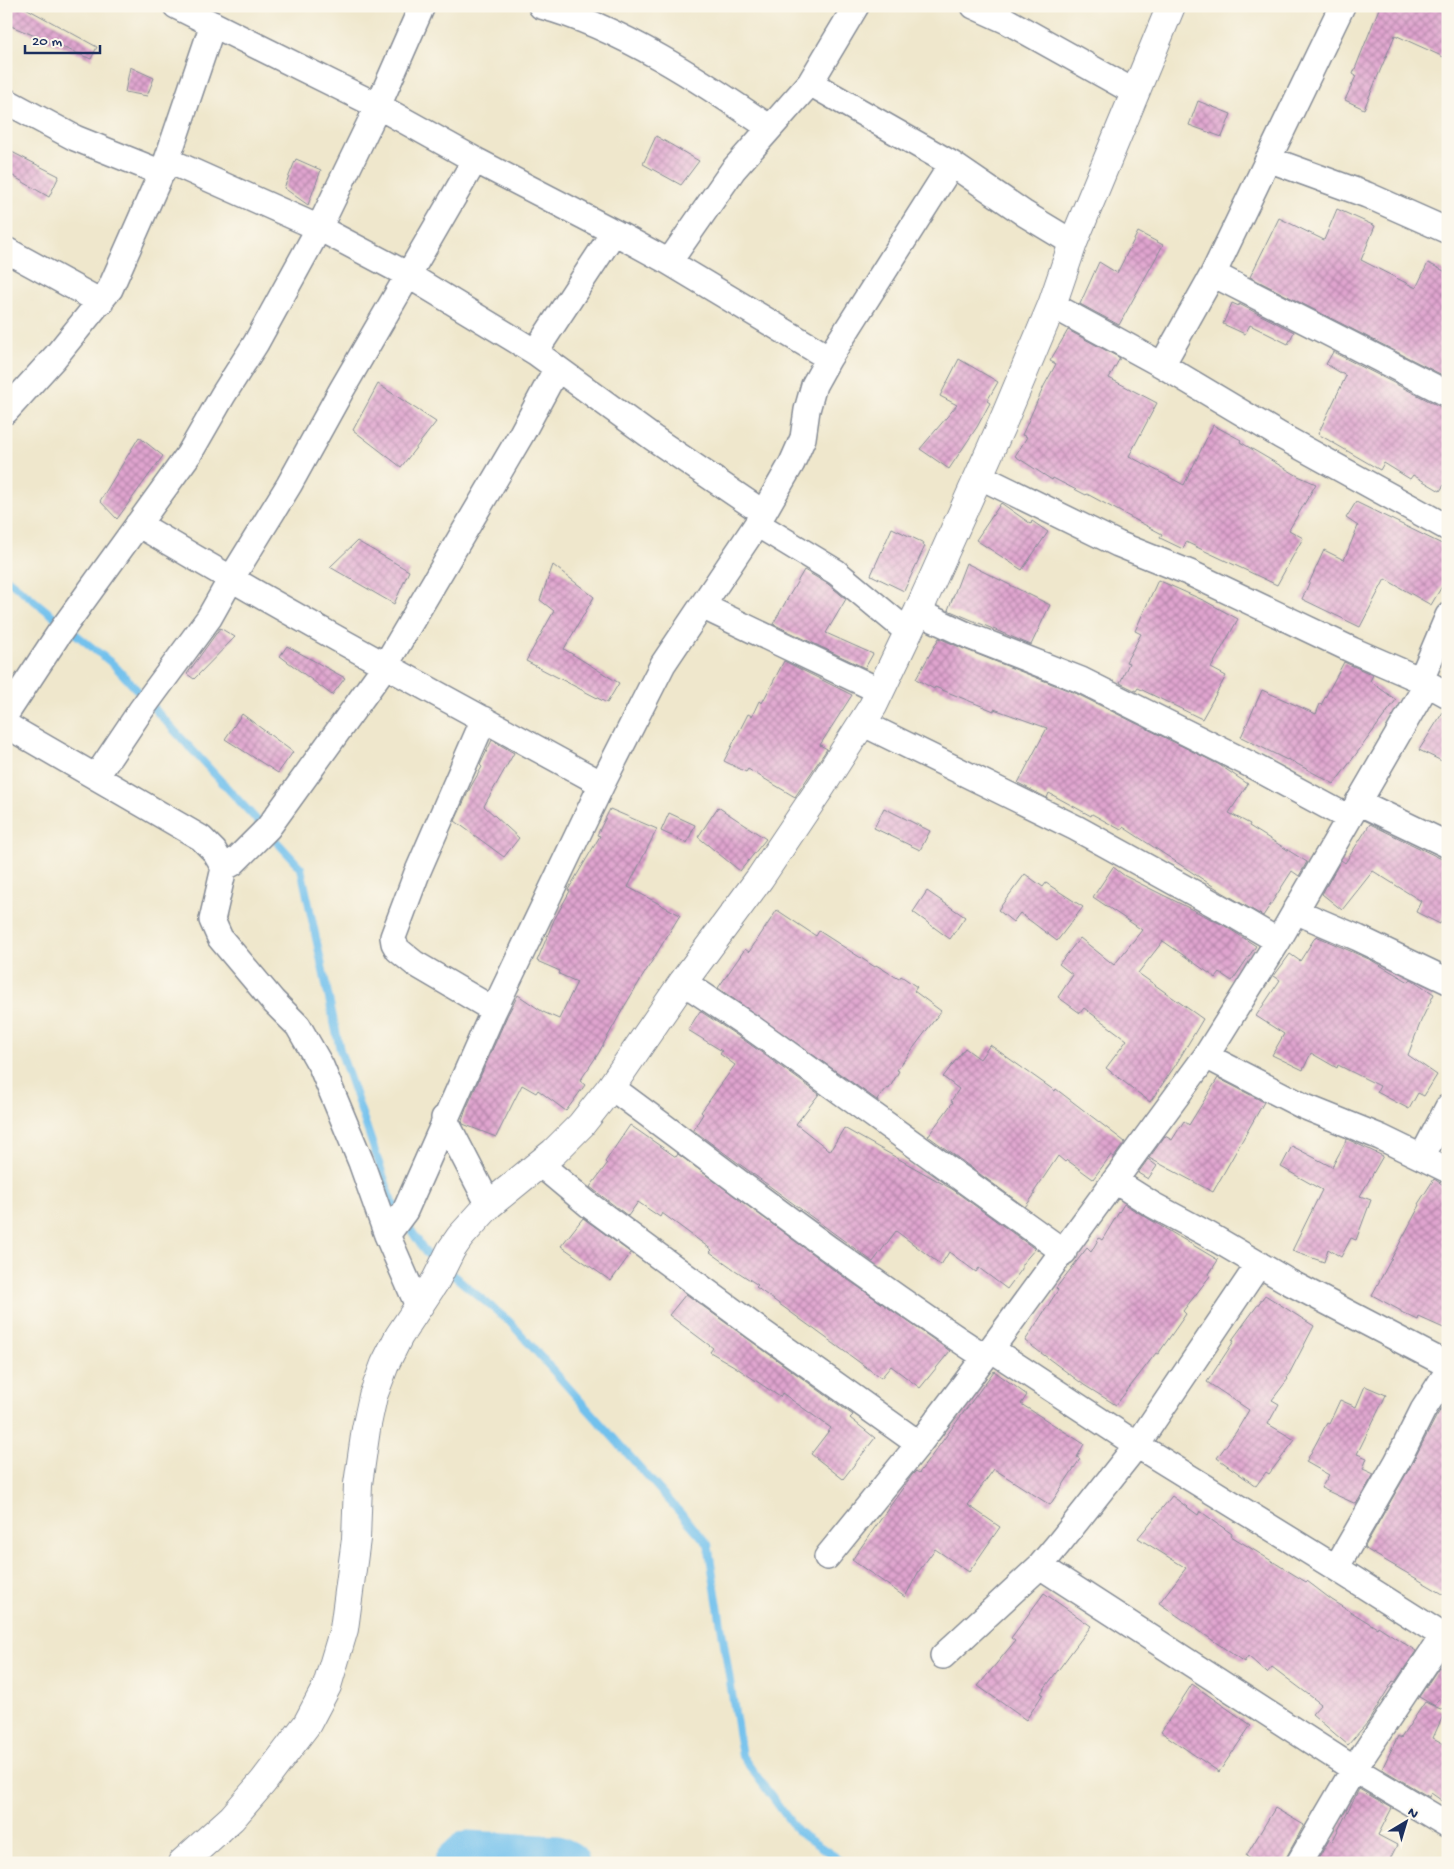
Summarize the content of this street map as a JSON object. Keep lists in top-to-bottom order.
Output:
{
  "scale_bar": "20 m",
  "north": "top right"
}
